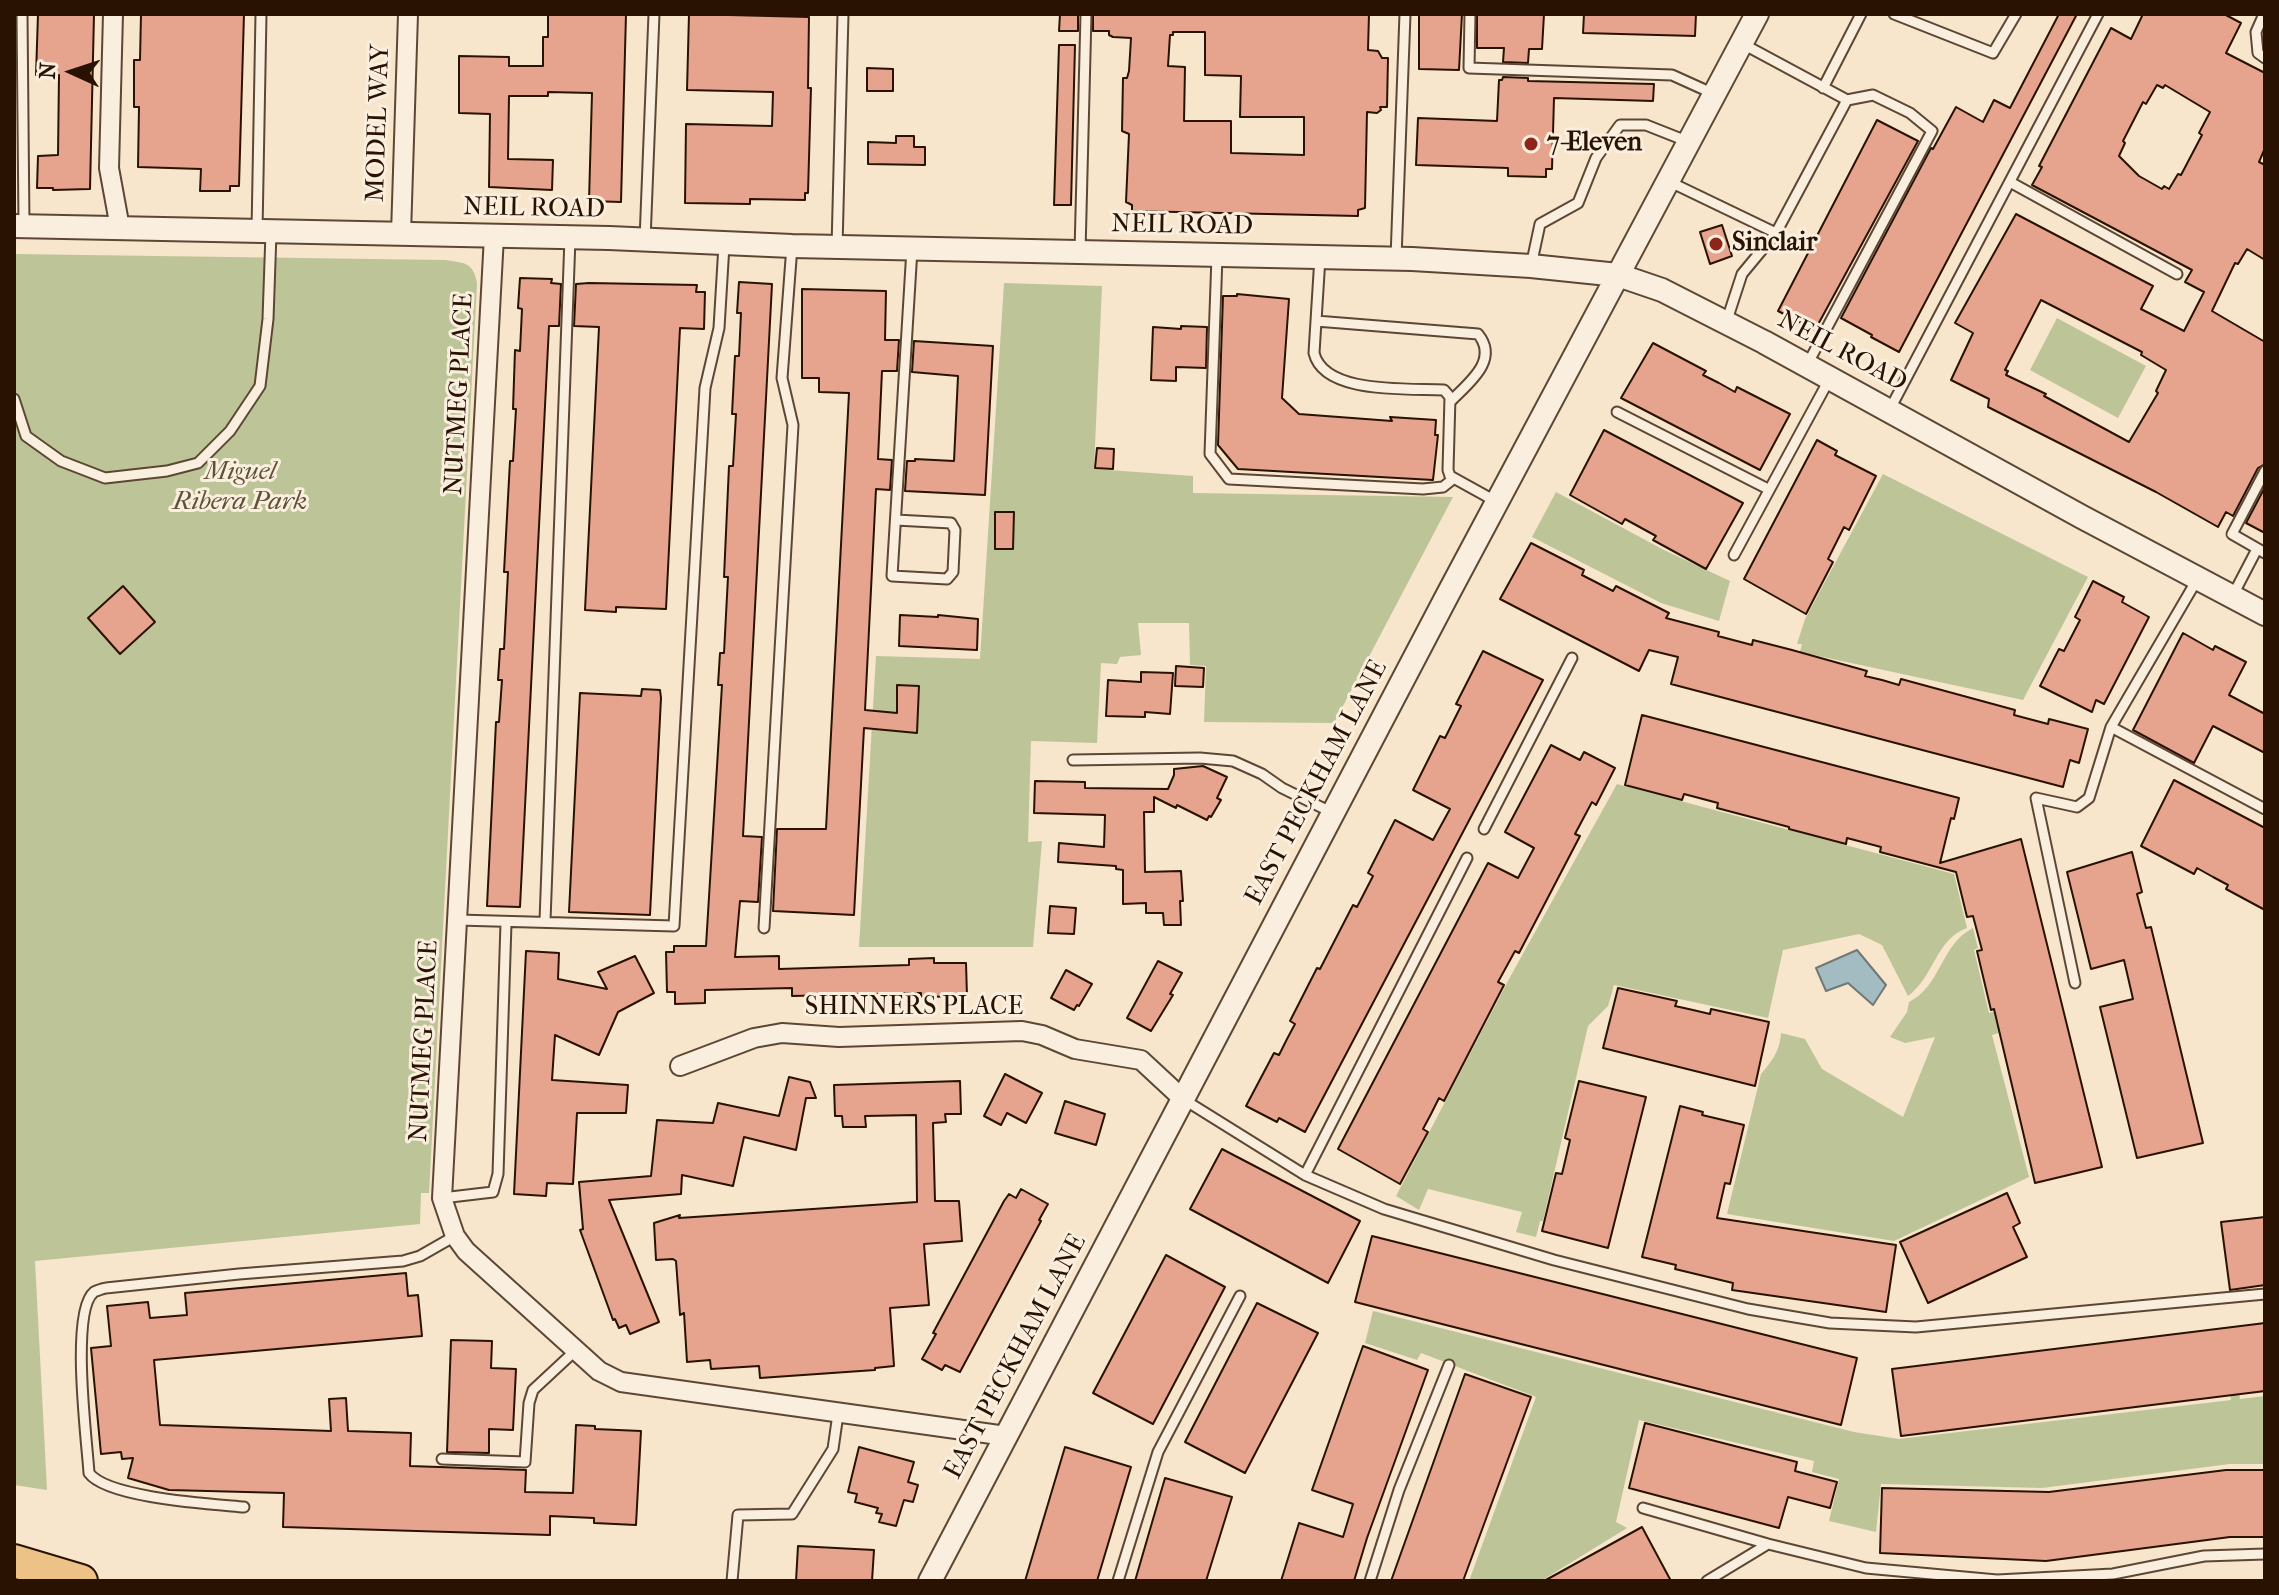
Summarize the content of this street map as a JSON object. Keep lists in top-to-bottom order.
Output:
{
  "streets": {
    "street": [
      "MODEL WAY",
      "NEIL ROAD",
      "NUTMEG PLACE",
      "EAST PECKHAM LANE",
      "SHINNERS PLACE"
    ]
  },
  "crossings": [
    ["MODEL WAY", "NEIL ROAD"],
    ["NEIL ROAD", "NUTMEG PLACE"],
    ["NEIL ROAD", "EAST PECKHAM LANE"],
    ["NUTMEG PLACE", "EAST PECKHAM LANE"],
    ["EAST PECKHAM LANE", "SHINNERS PLACE"]
  ],
  "parks": ["Miguel Ribera Park"],
  "places": ["7-Eleven", "Sinclair"],
  "north": "left"
}
